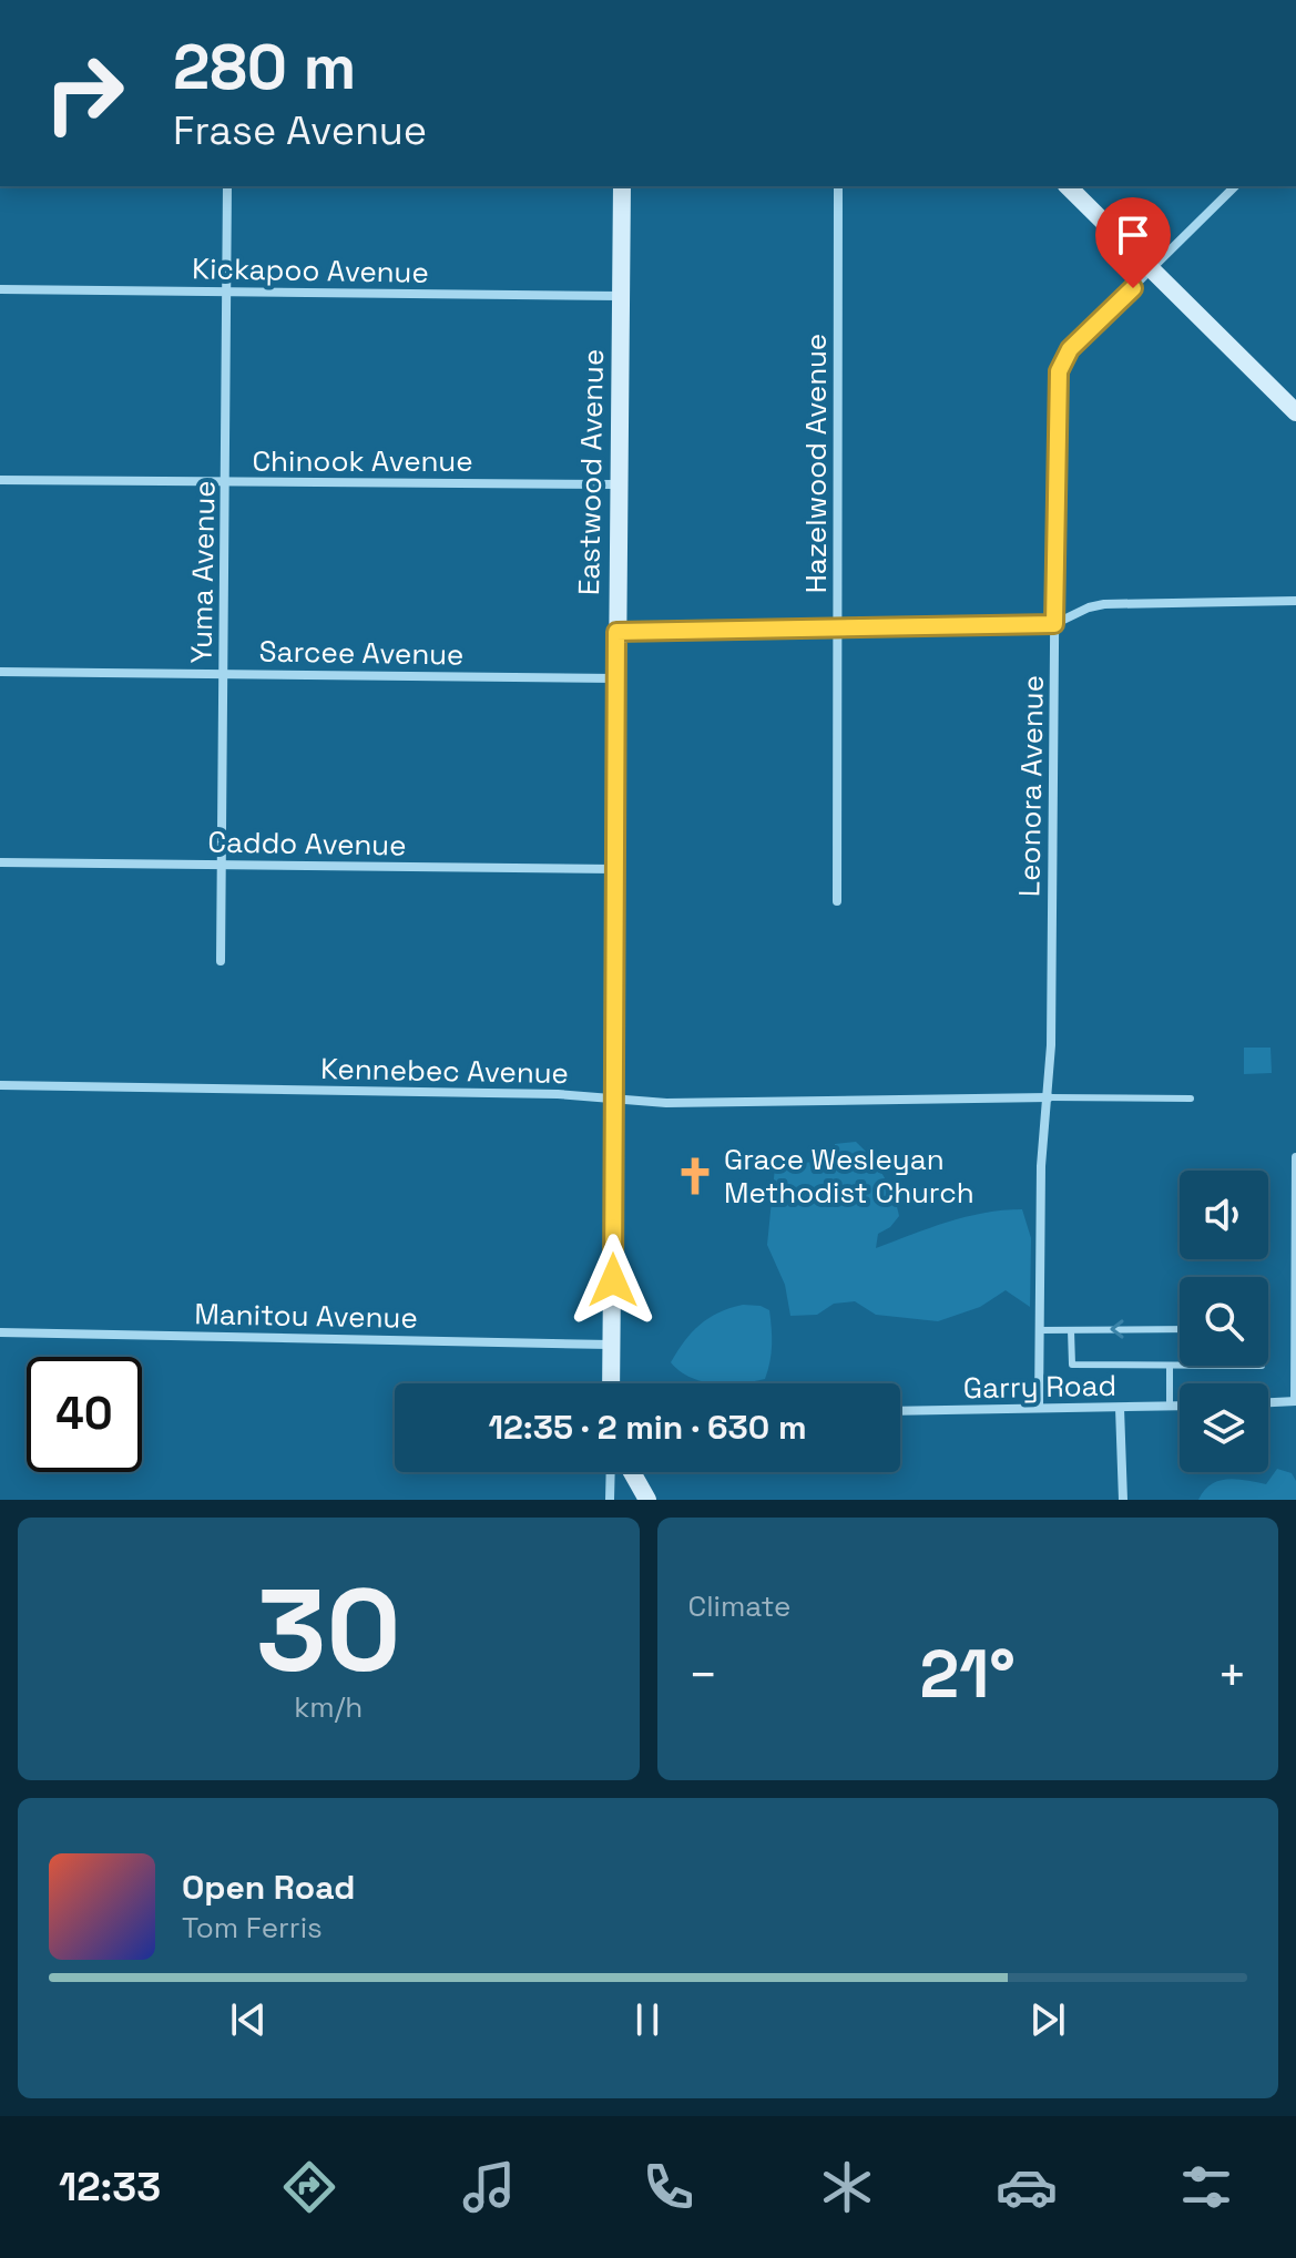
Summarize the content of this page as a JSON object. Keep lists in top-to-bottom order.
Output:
{
  "streets": {
    "street": [
      "Kickapoo Avenue",
      "Chinook Avenue",
      "Hazelwood Avenue",
      "Eastwood Avenue",
      "Yuma Avenue",
      "Sarcee Avenue",
      "Leonora Avenue",
      "Caddo Avenue",
      "Kennebec Avenue",
      "Manitou Avenue",
      "Garry Road"
    ]
  },
  "crossings": [
    ["Kickapoo Avenue", "Eastwood Avenue"],
    ["Kickapoo Avenue", "Yuma Avenue"],
    ["Chinook Avenue", "Eastwood Avenue"],
    ["Chinook Avenue", "Yuma Avenue"],
    ["Eastwood Avenue", "Sarcee Avenue"],
    ["Eastwood Avenue", "Caddo Avenue"],
    ["Eastwood Avenue", "Kennebec Avenue"],
    ["Eastwood Avenue", "Manitou Avenue"],
    ["Yuma Avenue", "Sarcee Avenue"],
    ["Yuma Avenue", "Caddo Avenue"],
    ["Leonora Avenue", "Kennebec Avenue"],
    ["Leonora Avenue", "Garry Road"]
  ],
  "places": {
    "church": ["Grace Wesleyan Methodist Church"]
  },
  "page": {
    "turn": ["280 m", "Frase Avenue"],
    "limit": "40",
    "trip": "12:35 · 2 min · 630 m",
    "tile": [
      ["30", "km/h"],
      "Climate"
    ],
    "heat": ["−", "21°", "+"],
    "song": ["Open Road", "Tom Ferris"],
    "tabs": "12:33"
  }
}
